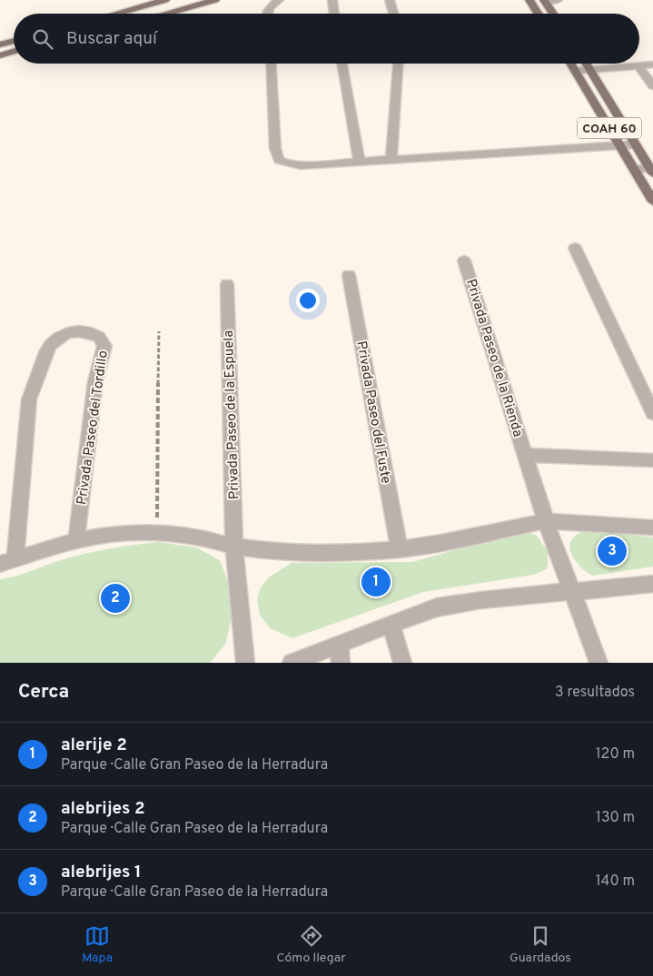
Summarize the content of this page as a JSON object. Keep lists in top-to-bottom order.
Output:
{
  "streets": {
    "main road": ["COAH 60"],
    "street": [
      "Privada Paseo de la Rienda",
      "Privada Paseo del Fuste",
      "Privada Paseo de la Espuela",
      "Privada Paseo del Tordillo"
    ]
  },
  "page": {
    "search": "Buscar aquí",
    "pins": ["3", "1", "2"],
    "heading": ["Cerca", "3 resultados"],
    "list": [
      {
        "mark": "1",
        "name": "alerije 2",
        "note": "Parque · Calle Gran Paseo de la Herradura",
        "value": "120 m"
      },
      {
        "mark": "2",
        "name": "alebrijes 2",
        "note": "Parque · Calle Gran Paseo de la Herradura",
        "value": "130 m"
      },
      {
        "mark": "3",
        "name": "alebrijes 1",
        "note": "Parque · Calle Gran Paseo de la Herradura",
        "value": "140 m"
      }
    ],
    "nav": ["Mapa", "Cómo llegar", "Guardados"]
  }
}
